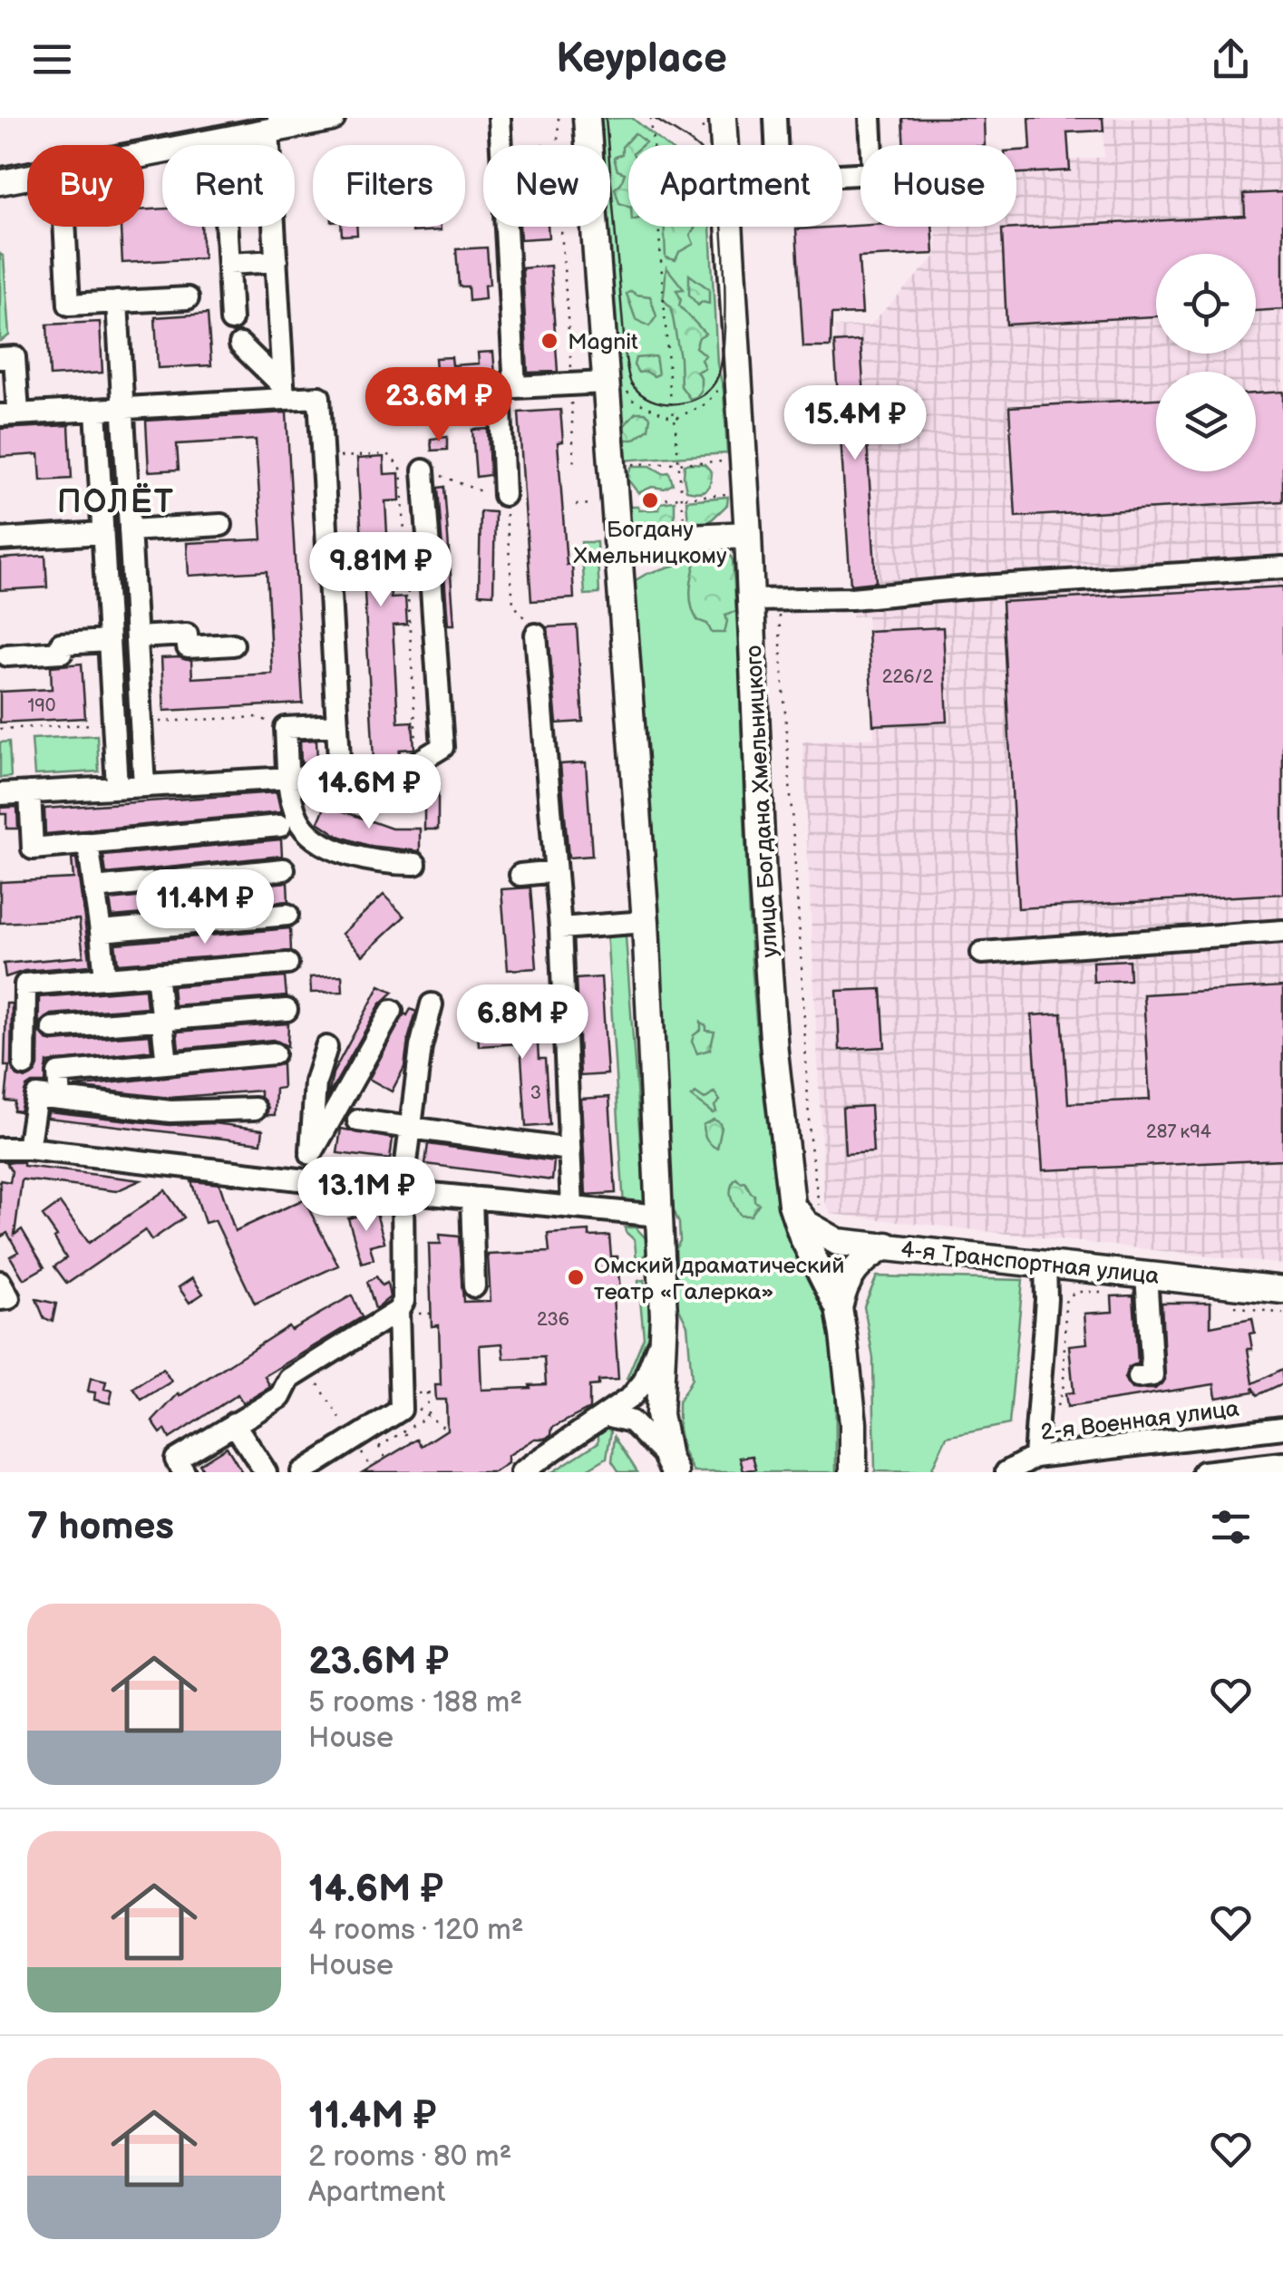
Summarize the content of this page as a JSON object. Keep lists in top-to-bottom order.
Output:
{
  "streets": {
    "main road": ["улица Богдана Хмельницкого", "4-я Транспортная улица"],
    "street": ["2-я Военная улица"]
  },
  "crossings": [
    ["улица Богдана Хмельницкого", "4-я Транспортная улица"]
  ],
  "districts": ["ПОЛЁТ"],
  "places": ["Magnit", "Богдану Хмельницкому", "Омский драматический театр «Галерка»"],
  "house_numbers": [
    "226/2",
    "190",
    "3",
    "287 к94",
    "236"
  ],
  "page": {
    "header": "Keyplace",
    "chip": [
      "Buy",
      "Rent",
      "Filters",
      "New",
      "Apartment",
      "House"
    ],
    "price": [
      "23.6M ₽",
      "15.4M ₽",
      "9.81M ₽",
      "14.6M ₽",
      "11.4M ₽",
      "6.8M ₽",
      "13.1M ₽"
    ],
    "heading": "7 homes",
    "list": [
      {
        "name": "23.6M ₽",
        "note": "5 rooms · 188 m² · House"
      },
      {
        "name": "14.6M ₽",
        "note": "4 rooms · 120 m² · House"
      },
      {
        "name": "11.4M ₽",
        "note": "2 rooms · 80 m² · Apartment"
      }
    ]
  }
}
